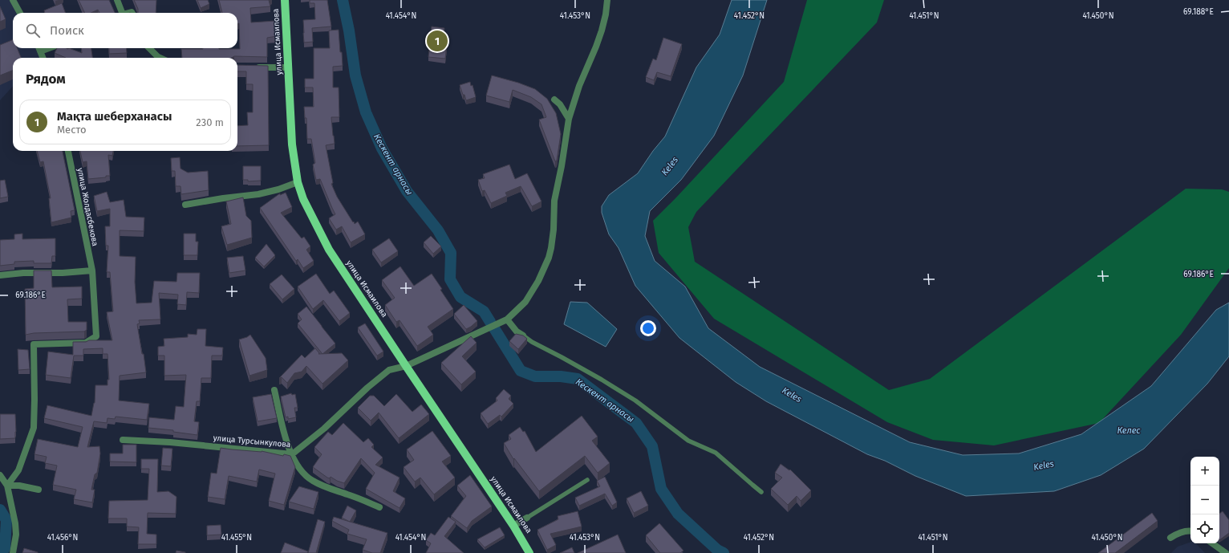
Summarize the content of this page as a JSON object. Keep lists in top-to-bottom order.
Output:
{
  "streets": {
    "main road": ["улица Исмаилова"],
    "street": ["улица Жолдасбекова", "улица Турсынкулова"]
  },
  "crossings": [
    ["улица Исмаилова", "улица Турсынкулова"]
  ],
  "water": ["Кескент арнасы", "Keles", "Келес"],
  "page": {
    "search": "Поиск",
    "pins": "1",
    "heading": "Рядом",
    "list": [
      {
        "mark": "1",
        "name": "Мақта шеберханасы",
        "note": "Место",
        "value": "230 m"
      }
    ],
    "map_buttons": ["+", "−"]
  },
  "coordinates": [
    "69.188°E",
    "41.454°N",
    "41.453°N",
    "41.452°N",
    "41.451°N",
    "41.450°N",
    "69.186°E",
    "41.456°N",
    "41.455°N"
  ]
}
